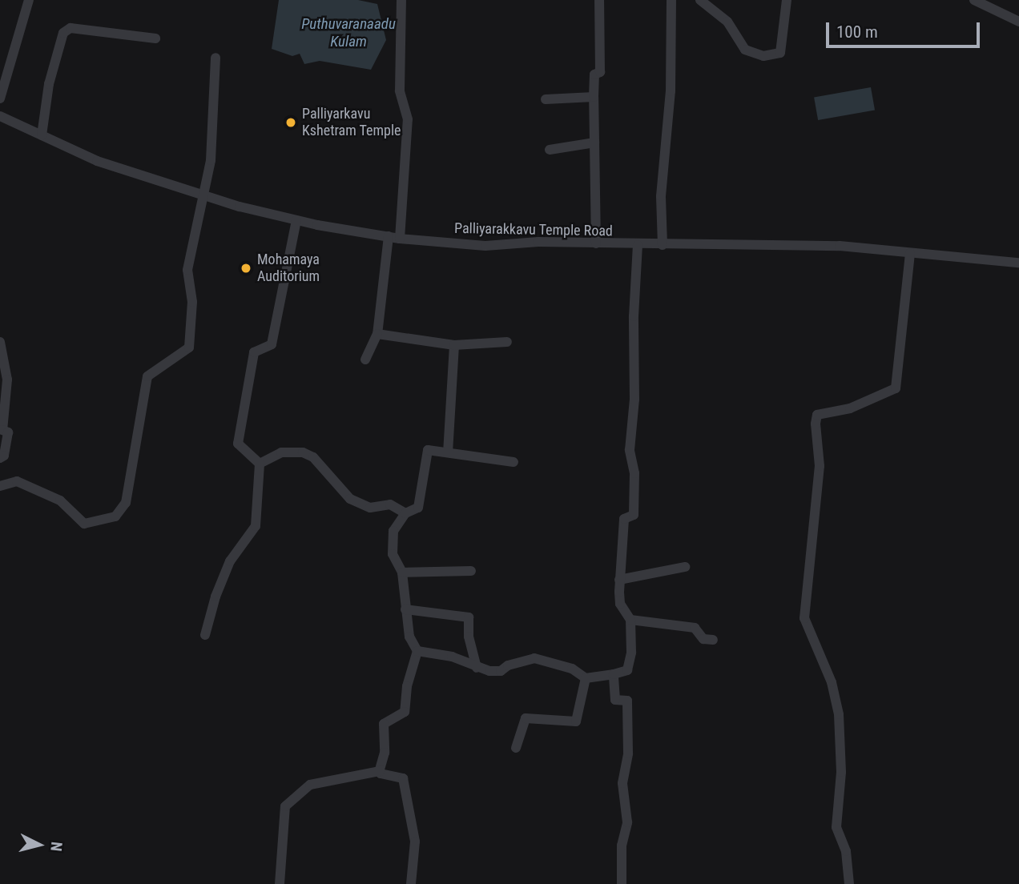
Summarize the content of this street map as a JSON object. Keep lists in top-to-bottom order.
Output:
{
  "streets": {
    "street": ["Palliyarakkavu Temple Road"]
  },
  "water": ["Puthuvaranaadu Kulam"],
  "places": ["Palliyarkavu Kshetram Temple", "Mohamaya Auditorium"],
  "scale_bar": "100 m",
  "north": "right"
}
